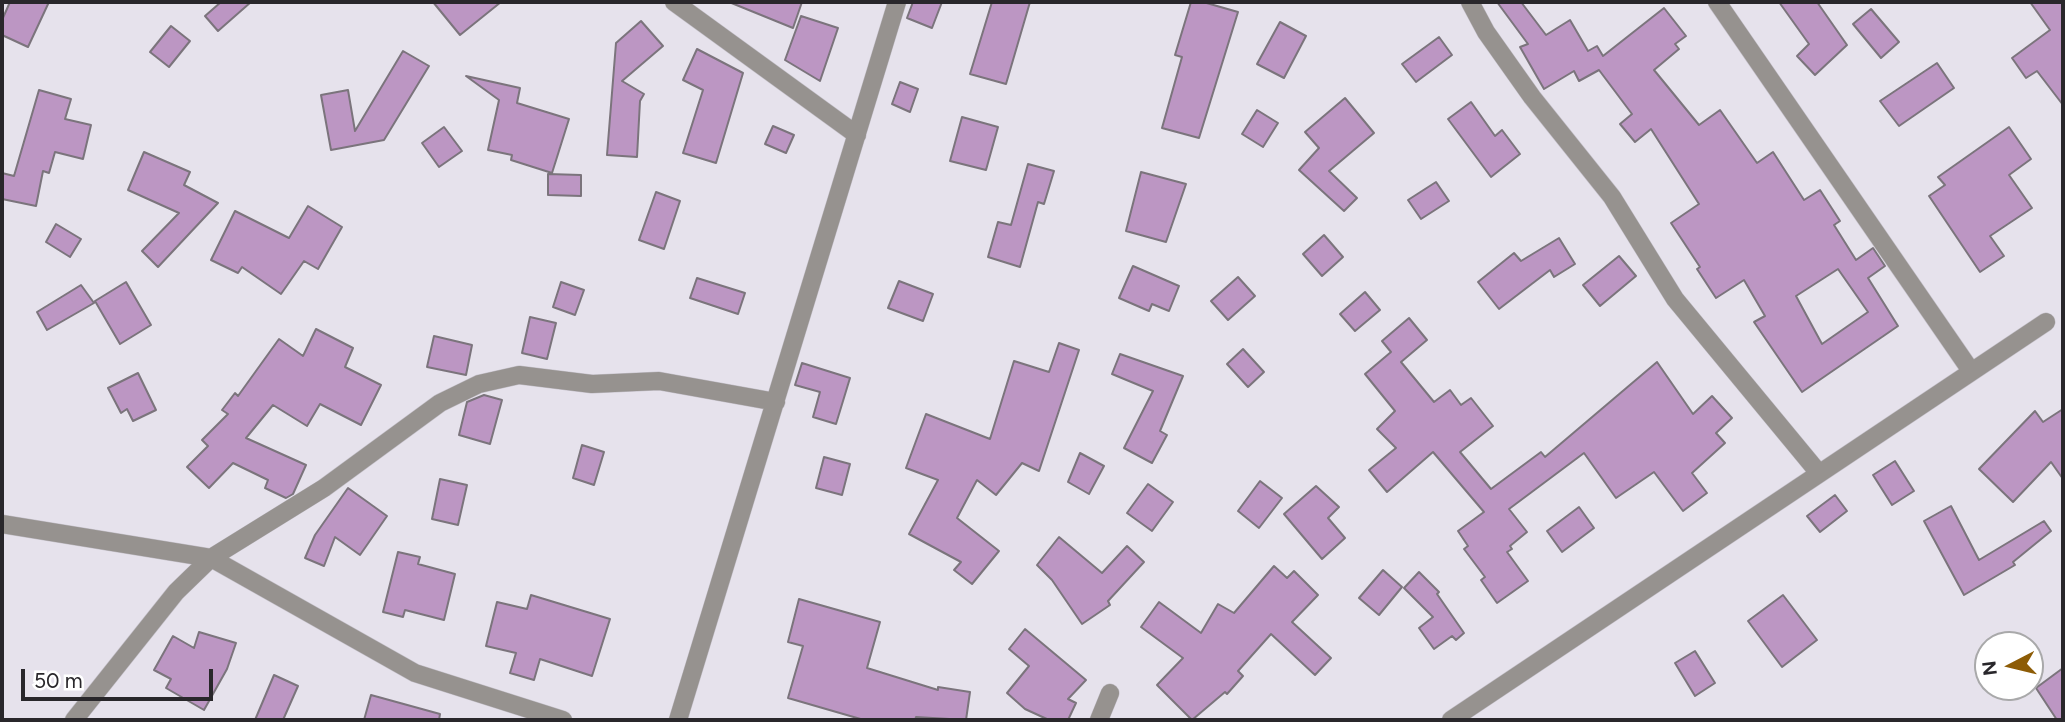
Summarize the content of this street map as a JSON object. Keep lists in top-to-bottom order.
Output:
{
  "scale_bar": "50 m",
  "north": "left"
}
